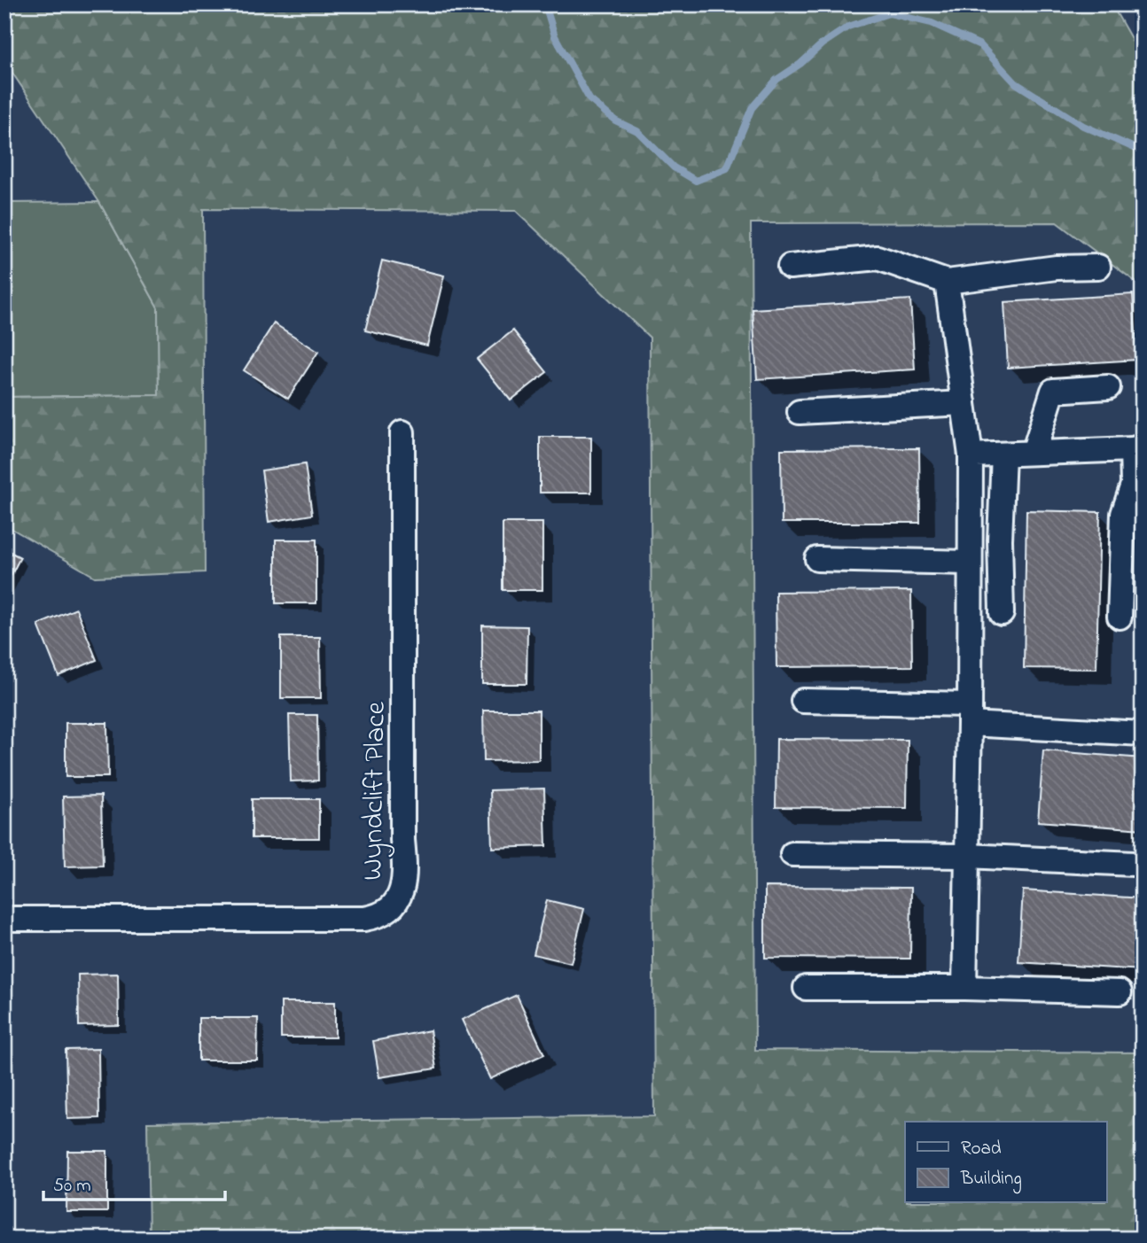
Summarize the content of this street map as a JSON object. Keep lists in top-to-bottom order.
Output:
{
  "streets": {
    "street": ["Wyndclift Place"]
  },
  "legend": ["Road", "Building"],
  "scale_bar": "50 m"
}
